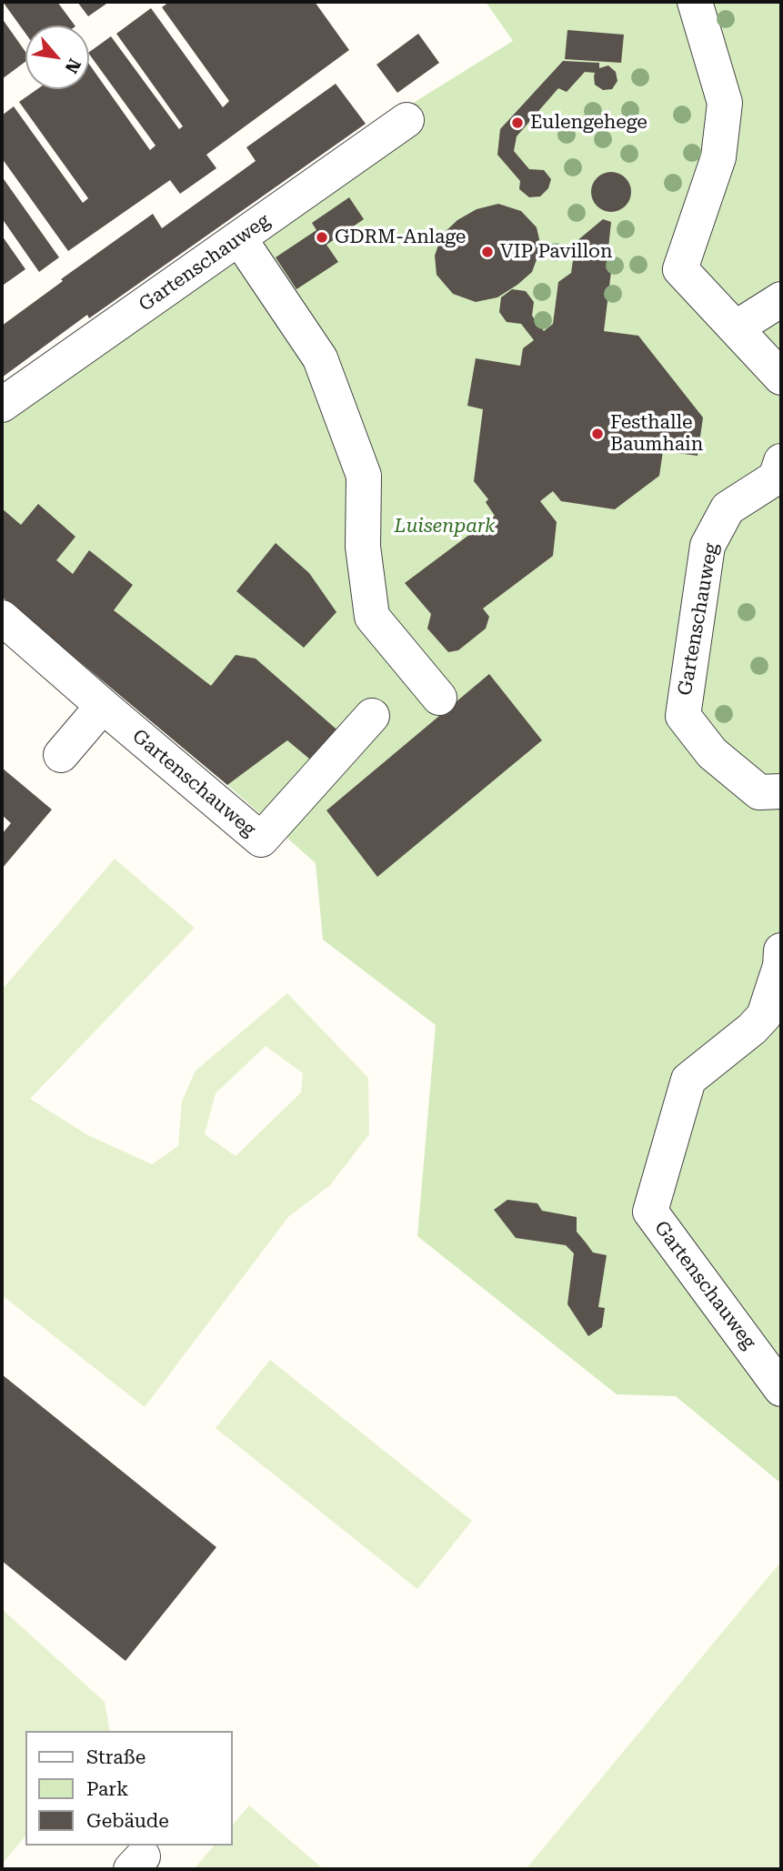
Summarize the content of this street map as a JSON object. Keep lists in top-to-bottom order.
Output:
{
  "streets": {
    "street": ["Gartenschauweg"]
  },
  "parks": ["Luisenpark"],
  "places": [
    "Eulengehege",
    "GDRM-Anlage",
    "VIP Pavillon",
    "Festhalle Baumhain"
  ],
  "legend": ["Straße", "Park", "Gebäude"],
  "north": "bottom right"
}
